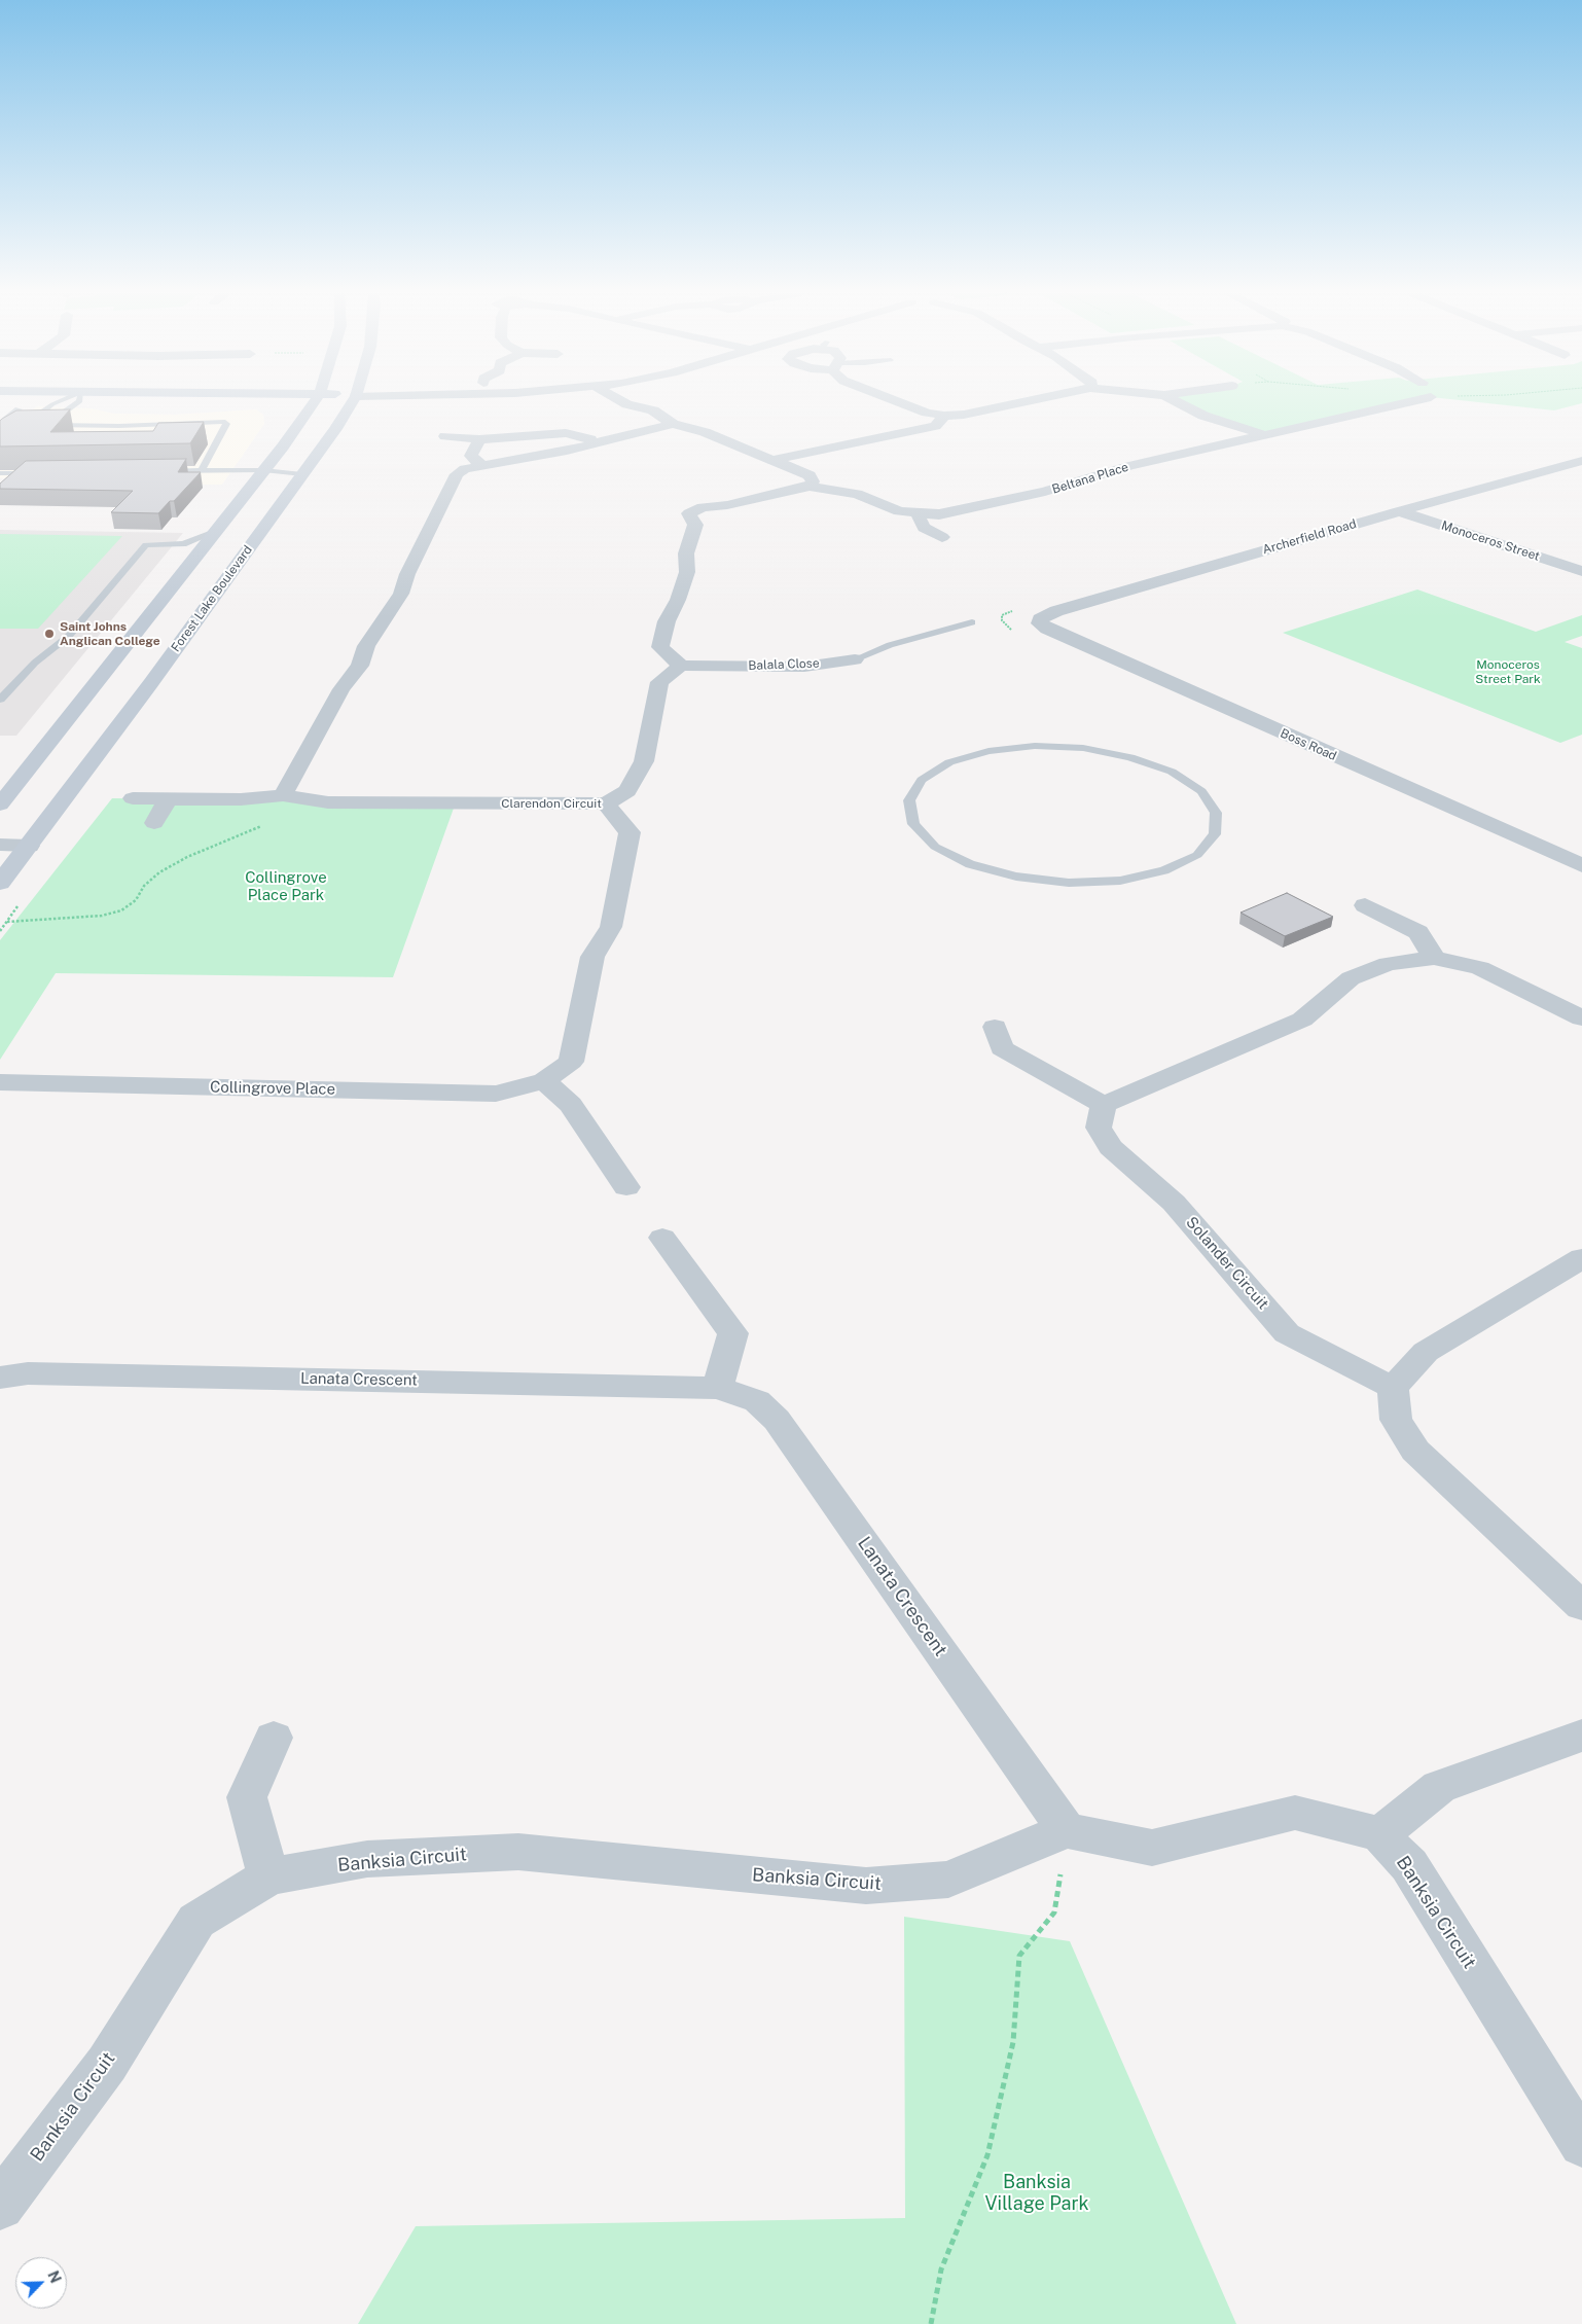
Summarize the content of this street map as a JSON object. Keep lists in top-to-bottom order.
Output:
{
  "streets": {
    "main road": ["Forest Lake Boulevard"],
    "street": [
      "Beltana Place",
      "Archerfield Road",
      "Monoceros Street",
      "Balala Close",
      "Boss Road",
      "Clarendon Circuit",
      "Collingrove Place",
      "Solander Circuit",
      "Lanata Crescent",
      "Banksia Circuit"
    ]
  },
  "crossings": [
    ["Archerfield Road", "Monoceros Street"],
    ["Archerfield Road", "Boss Road"],
    ["Balala Close", "Clarendon Circuit"],
    ["Clarendon Circuit", "Collingrove Place"],
    ["Lanata Crescent", "Banksia Circuit"]
  ],
  "parks": ["Monoceros Street Park", "Collingrove Place Park", "Banksia Village Park"],
  "places": ["Saint Johns Anglican College"],
  "north": "top right"
}
